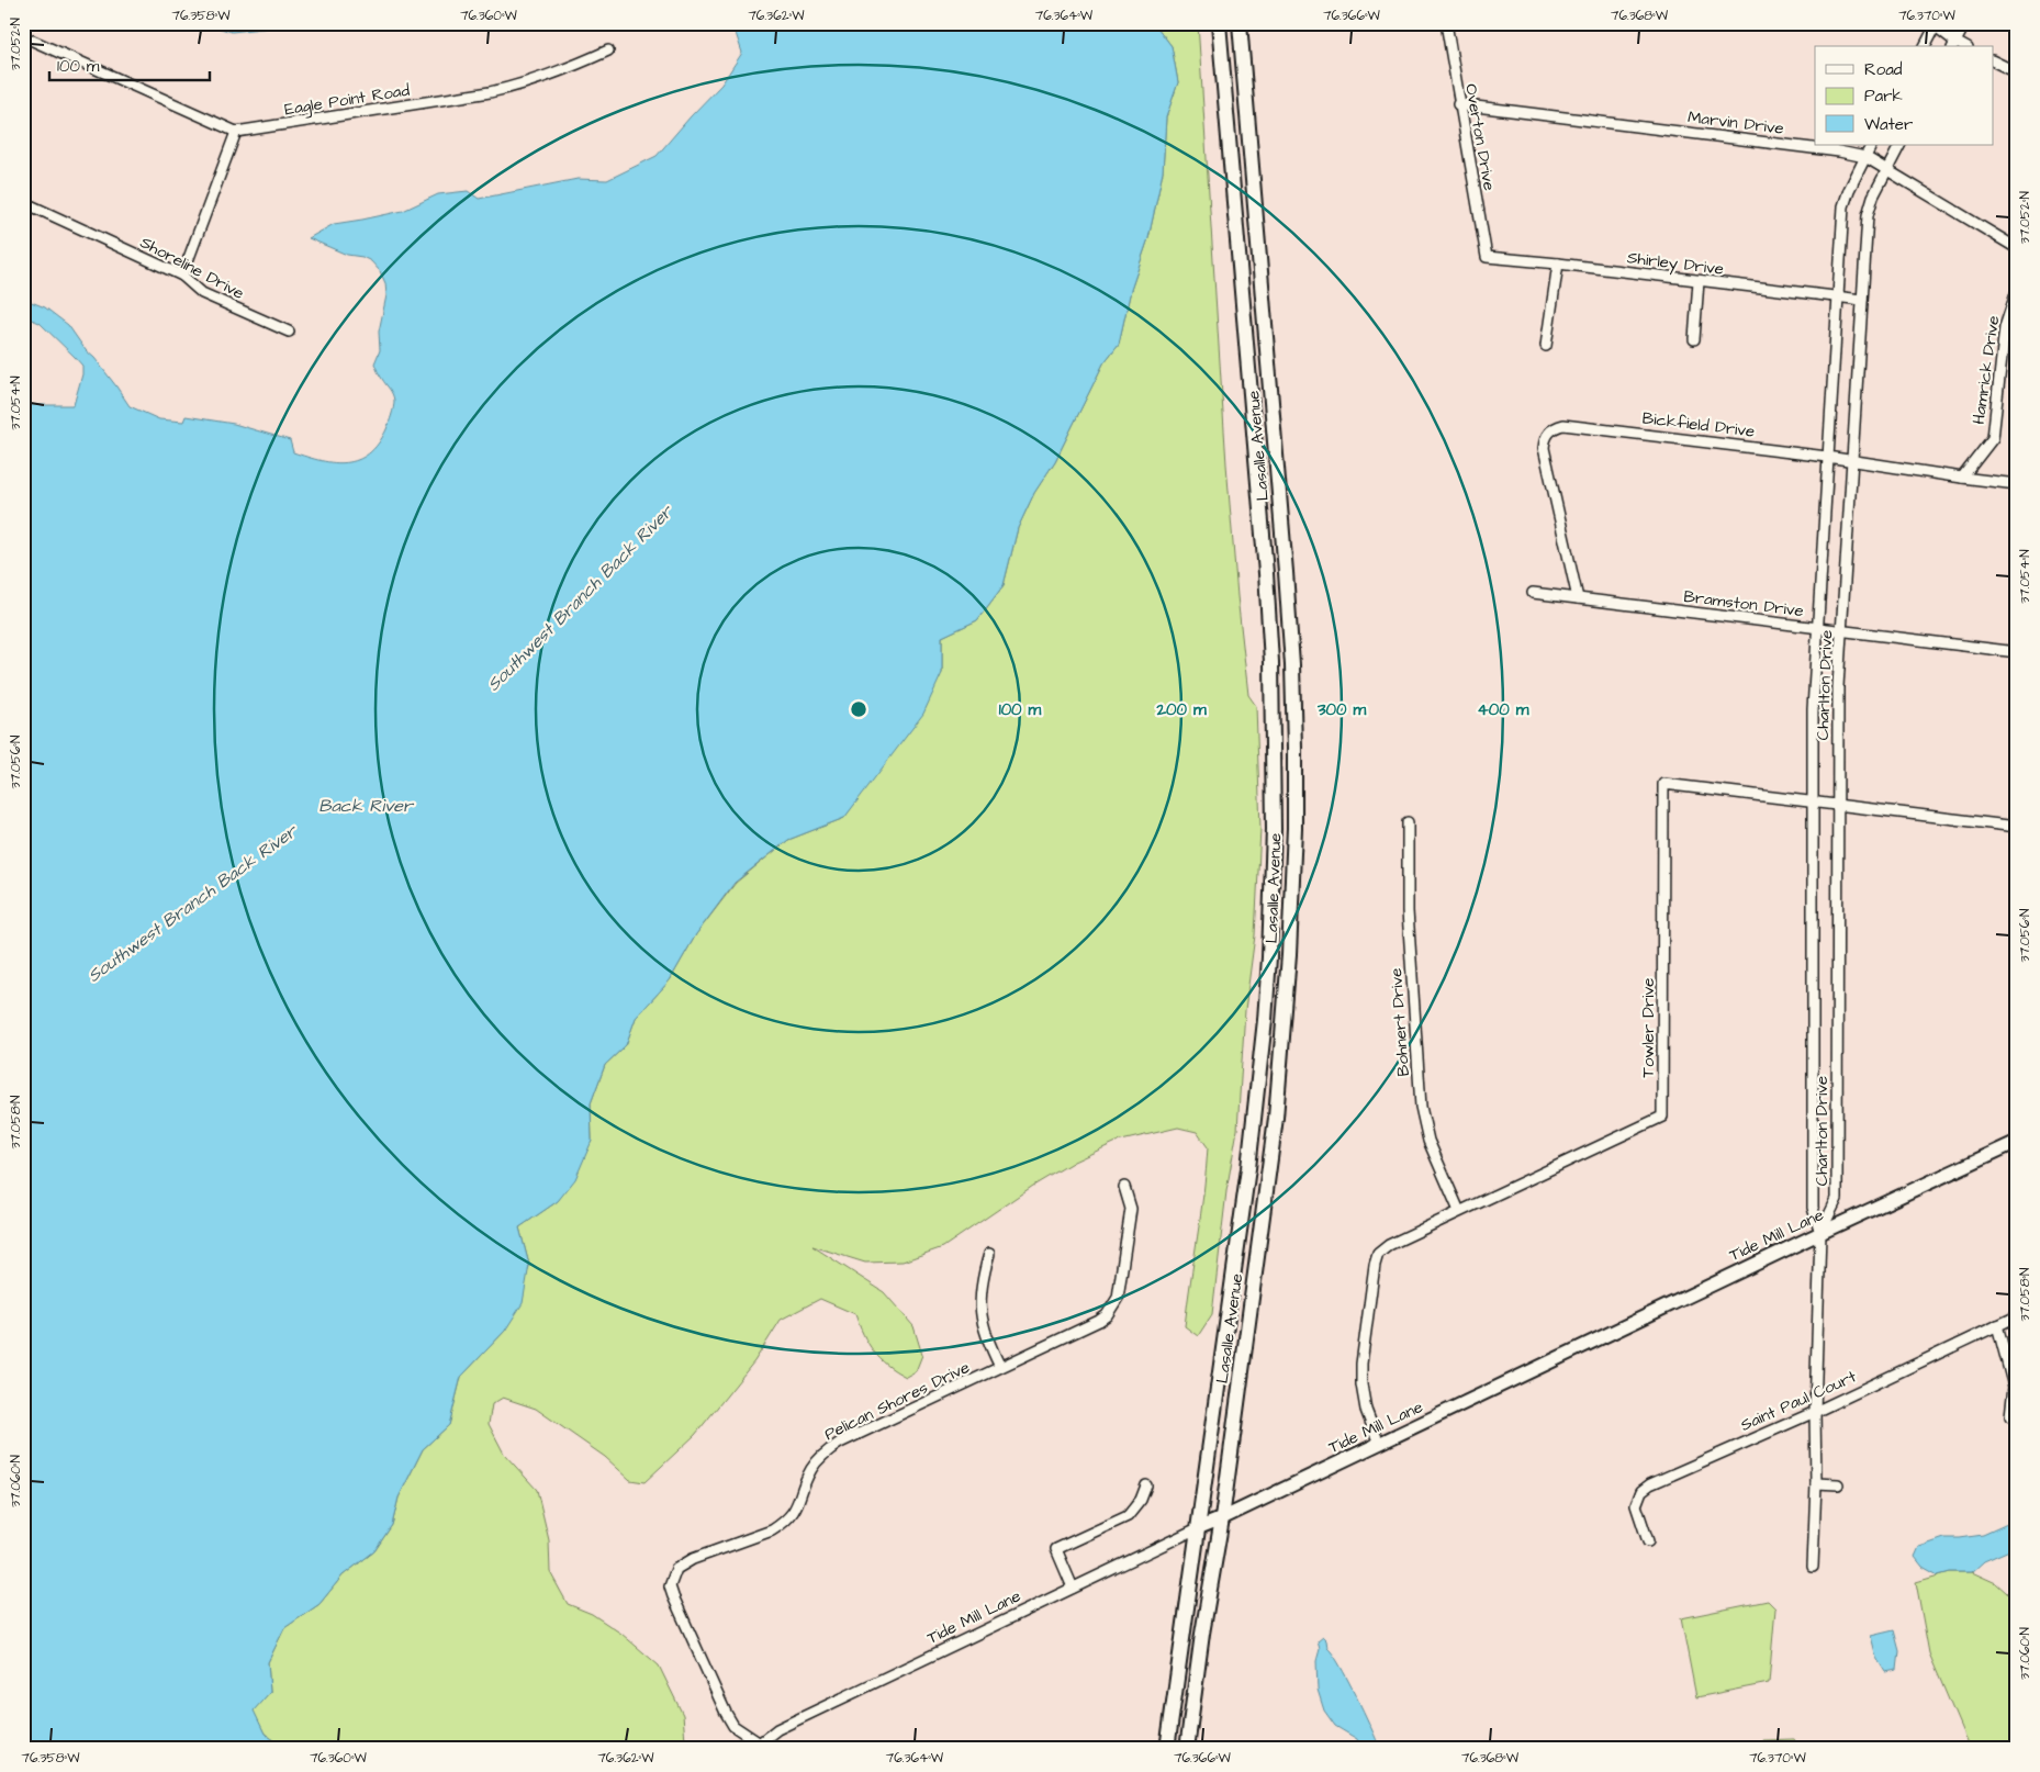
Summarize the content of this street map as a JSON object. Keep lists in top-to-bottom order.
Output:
{
  "streets": {
    "main road": ["Lasalle Avenue"],
    "street": [
      "Eagle Point Road",
      "Marvin Drive",
      "Overton Drive",
      "Shirley Drive",
      "Shoreline Drive",
      "Hamrick Drive",
      "Bickfield Drive",
      "Bramston Drive",
      "Charlton Drive",
      "Bohnert Drive",
      "Towler Drive",
      "Tide Mill Lane",
      "Pelican Shores Drive",
      "Saint Paul Court"
    ]
  },
  "crossings": [
    ["Marvin Drive", "Overton Drive"],
    ["Marvin Drive", "Charlton Drive"],
    ["Overton Drive", "Shirley Drive"],
    ["Shirley Drive", "Charlton Drive"],
    ["Hamrick Drive", "Bickfield Drive"],
    ["Bickfield Drive", "Bramston Drive"],
    ["Bickfield Drive", "Charlton Drive"],
    ["Lasalle Avenue", "Tide Mill Lane"],
    ["Bramston Drive", "Charlton Drive"],
    ["Charlton Drive", "Towler Drive"],
    ["Charlton Drive", "Tide Mill Lane"],
    ["Charlton Drive", "Saint Paul Court"],
    ["Bohnert Drive", "Towler Drive"],
    ["Towler Drive", "Tide Mill Lane"],
    ["Tide Mill Lane", "Pelican Shores Drive"]
  ],
  "water": ["Southwest Branch Back River", "Back River"],
  "legend": ["Road", "Park", "Water"],
  "scale_bar": "100 m",
  "coordinates": [
    "76.358°W",
    "76.360°W",
    "76.362°W",
    "76.364°W",
    "76.366°W",
    "76.368°W",
    "76.370°W",
    "37.052°N",
    "37.054°N",
    "37.056°N",
    "37.058°N",
    "37.060°N"
  ],
  "rings": [
    "100 m",
    "200 m",
    "300 m",
    "400 m"
  ]
}
